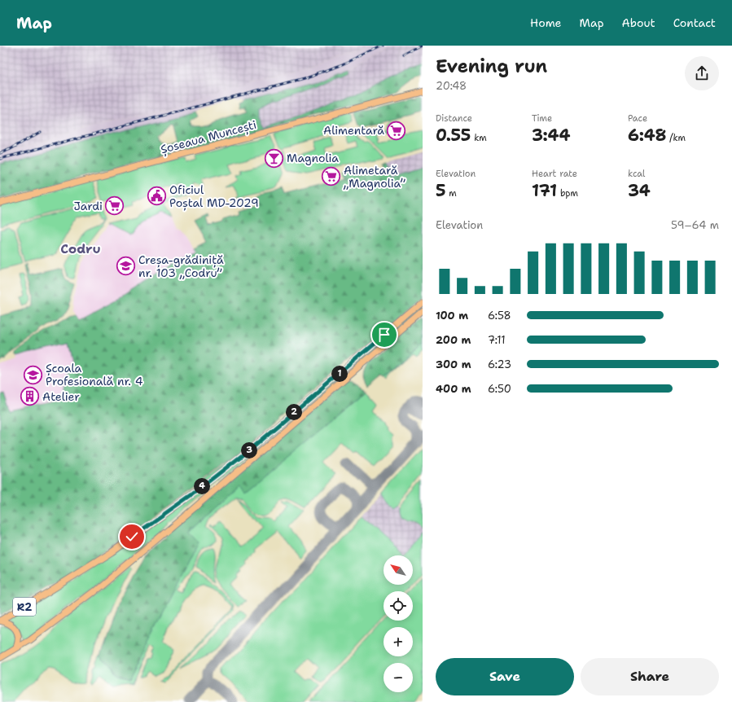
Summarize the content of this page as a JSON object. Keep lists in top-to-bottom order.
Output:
{
  "streets": {
    "main road": ["Șoseaua Muncești", "R2"]
  },
  "districts": ["Codru"],
  "places": {
    "supermarket": ["Alimentară", "Alimetară „Magnolia”", "Jardi"],
    "bar": ["Magnolia"],
    "public building": ["Oficiul Poștal MD-2029"],
    "school or university": ["Creșa-grădiniță nr. 103 „Codru”", "Școala Profesională nr. 4"],
    "building": ["Atelier"]
  },
  "north": "top left",
  "page": {
    "header": "Map",
    "nav": [
      "Home",
      "Map",
      "About",
      "Contact"
    ],
    "heading": ["Evening run", "20:48"],
    "stats": [
      ["Distance", "0.55 km"],
      ["Time", "3:44"],
      ["Pace", "6:48 /km"],
      ["Elevation", "5 m"],
      ["Heart rate", "171 bpm"],
      ["kcal", "34"]
    ],
    "chart": ["Elevation", "59–64 m"],
    "list": [
      {
        "name": "100 m",
        "note": "6:58"
      },
      {
        "name": "200 m",
        "note": "7:11"
      },
      {
        "name": "300 m",
        "note": "6:23"
      },
      {
        "name": "400 m",
        "note": "6:50"
      }
    ],
    "pins": [
      "1",
      "2",
      "3",
      "4"
    ],
    "map_buttons": ["+", "−"],
    "buttons": ["Save", "Share"]
  }
}
